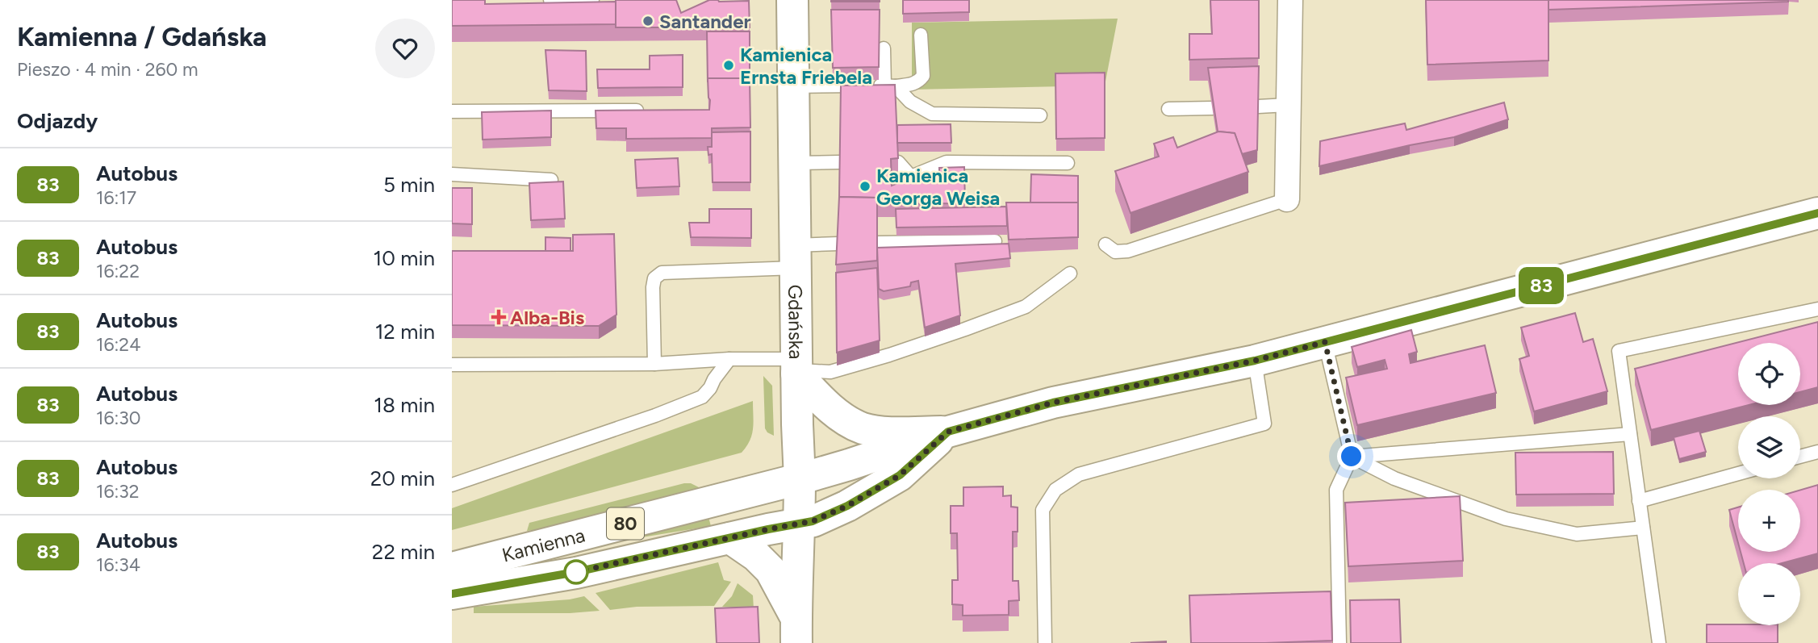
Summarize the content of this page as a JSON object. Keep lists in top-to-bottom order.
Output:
{
  "streets": {
    "main road": ["Gdańska", "80", "Kamienna"]
  },
  "crossings": [
    ["Gdańska", "80"],
    ["Gdańska", "Kamienna"],
    ["80", "Kamienna"]
  ],
  "places": {
    "other": ["Santander", "Kamienica Ernsta Friebela", "Kamienica Georga Weisa"],
    "health": ["Alba-Bis"]
  },
  "lines": ["bus line 83"],
  "page": {
    "heading": [
      ["Kamienna / Gdańska", "Pieszo · 4 min · 260 m"],
      "Odjazdy"
    ],
    "on_map": "83",
    "list": [
      {
        "mark": "83",
        "name": "Autobus",
        "note": "16:17",
        "value": "5 min"
      },
      {
        "mark": "83",
        "name": "Autobus",
        "note": "16:22",
        "value": "10 min"
      },
      {
        "mark": "83",
        "name": "Autobus",
        "note": "16:24",
        "value": "12 min"
      },
      {
        "mark": "83",
        "name": "Autobus",
        "note": "16:30",
        "value": "18 min"
      },
      {
        "mark": "83",
        "name": "Autobus",
        "note": "16:32",
        "value": "20 min"
      },
      {
        "mark": "83",
        "name": "Autobus",
        "note": "16:34",
        "value": "22 min"
      }
    ],
    "map_buttons": ["+", "−"]
  }
}
